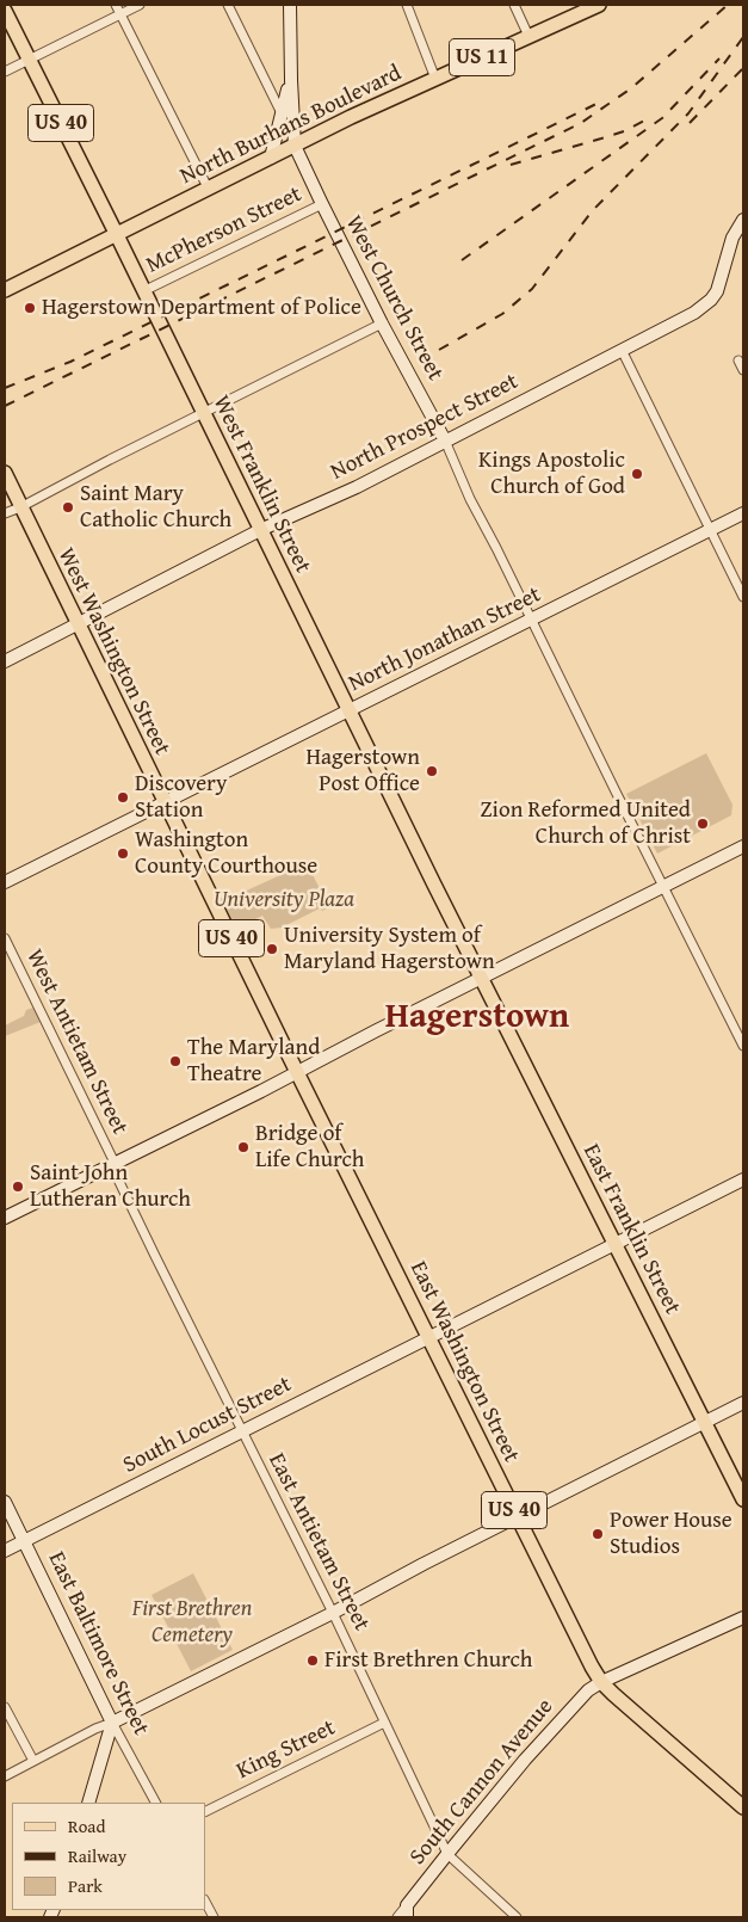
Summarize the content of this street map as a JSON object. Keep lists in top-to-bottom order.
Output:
{
  "streets": {
    "main road": [
      "US 11",
      "US 40",
      "North Burhans Boulevard",
      "West Church Street",
      "North Prospect Street",
      "West Franklin Street",
      "North Jonathan Street",
      "West Washington Street",
      "East Franklin Street",
      "East Washington Street",
      "South Locust Street",
      "East Baltimore Street",
      "South Cannon Avenue"
    ],
    "street": [
      "McPherson Street",
      "West Antietam Street",
      "East Antietam Street",
      "King Street"
    ]
  },
  "crossings": [
    ["North Burhans Boulevard", "West Church Street"],
    ["North Burhans Boulevard", "West Franklin Street"],
    ["McPherson Street", "West Church Street"],
    ["McPherson Street", "West Franklin Street"],
    ["West Church Street", "North Prospect Street"],
    ["West Church Street", "North Jonathan Street"],
    ["North Prospect Street", "West Franklin Street"],
    ["North Prospect Street", "West Washington Street"],
    ["West Franklin Street", "North Jonathan Street"],
    ["West Franklin Street", "East Franklin Street"],
    ["North Jonathan Street", "West Washington Street"],
    ["West Washington Street", "East Washington Street"],
    ["West Antietam Street", "East Antietam Street"],
    ["East Franklin Street", "South Locust Street"],
    ["East Washington Street", "South Locust Street"],
    ["East Washington Street", "South Cannon Avenue"],
    ["South Locust Street", "East Antietam Street"],
    ["South Locust Street", "East Baltimore Street"],
    ["East Antietam Street", "King Street"],
    ["East Antietam Street", "South Cannon Avenue"]
  ],
  "districts": ["Hagerstown"],
  "parks": ["University Plaza", "First Brethren Cemetery"],
  "places": [
    "Hagerstown Department of Police",
    "Kings Apostolic Church of God",
    "Saint Mary Catholic Church",
    "Hagerstown Post Office",
    "Discovery Station",
    "Zion Reformed United Church of Christ",
    "Washington County Courthouse",
    "University System of Maryland Hagerstown",
    "The Maryland Theatre",
    "Bridge of Life Church",
    "Saint John Lutheran Church",
    "Power House Studios",
    "First Brethren Church"
  ],
  "legend": ["Road", "Railway", "Park"]
}
